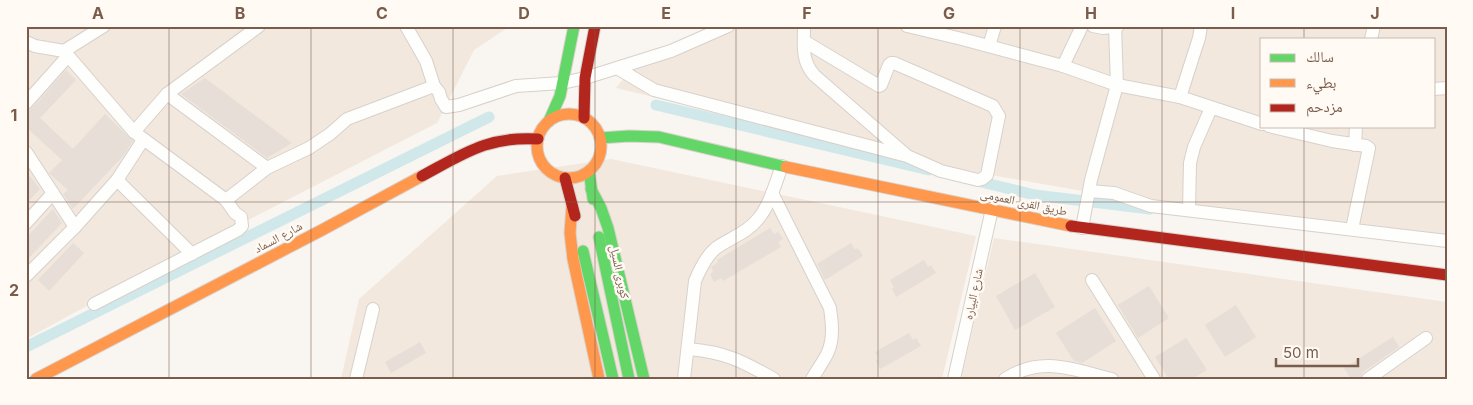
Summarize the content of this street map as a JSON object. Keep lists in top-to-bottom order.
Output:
{
  "streets": {
    "main road": ["طريق القرى العمومى", "شارع السماد", "كوبرى السيل"],
    "street": ["شارع البياره"]
  },
  "crossings": [
    ["طريق القرى العمومى", "شارع السماد"],
    ["طريق القرى العمومى", "كوبرى السيل"],
    ["طريق القرى العمومى", "شارع البياره"],
    ["شارع السماد", "كوبرى السيل"]
  ],
  "legend": ["سالك", "بطيء", "مزدحم"],
  "scale_bar": "50 m",
  "grid": {
    "columns": [
      "A",
      "B",
      "C",
      "D",
      "E",
      "F",
      "G",
      "H",
      "I",
      "J"
    ],
    "rows": ["1", "2"]
  }
}
